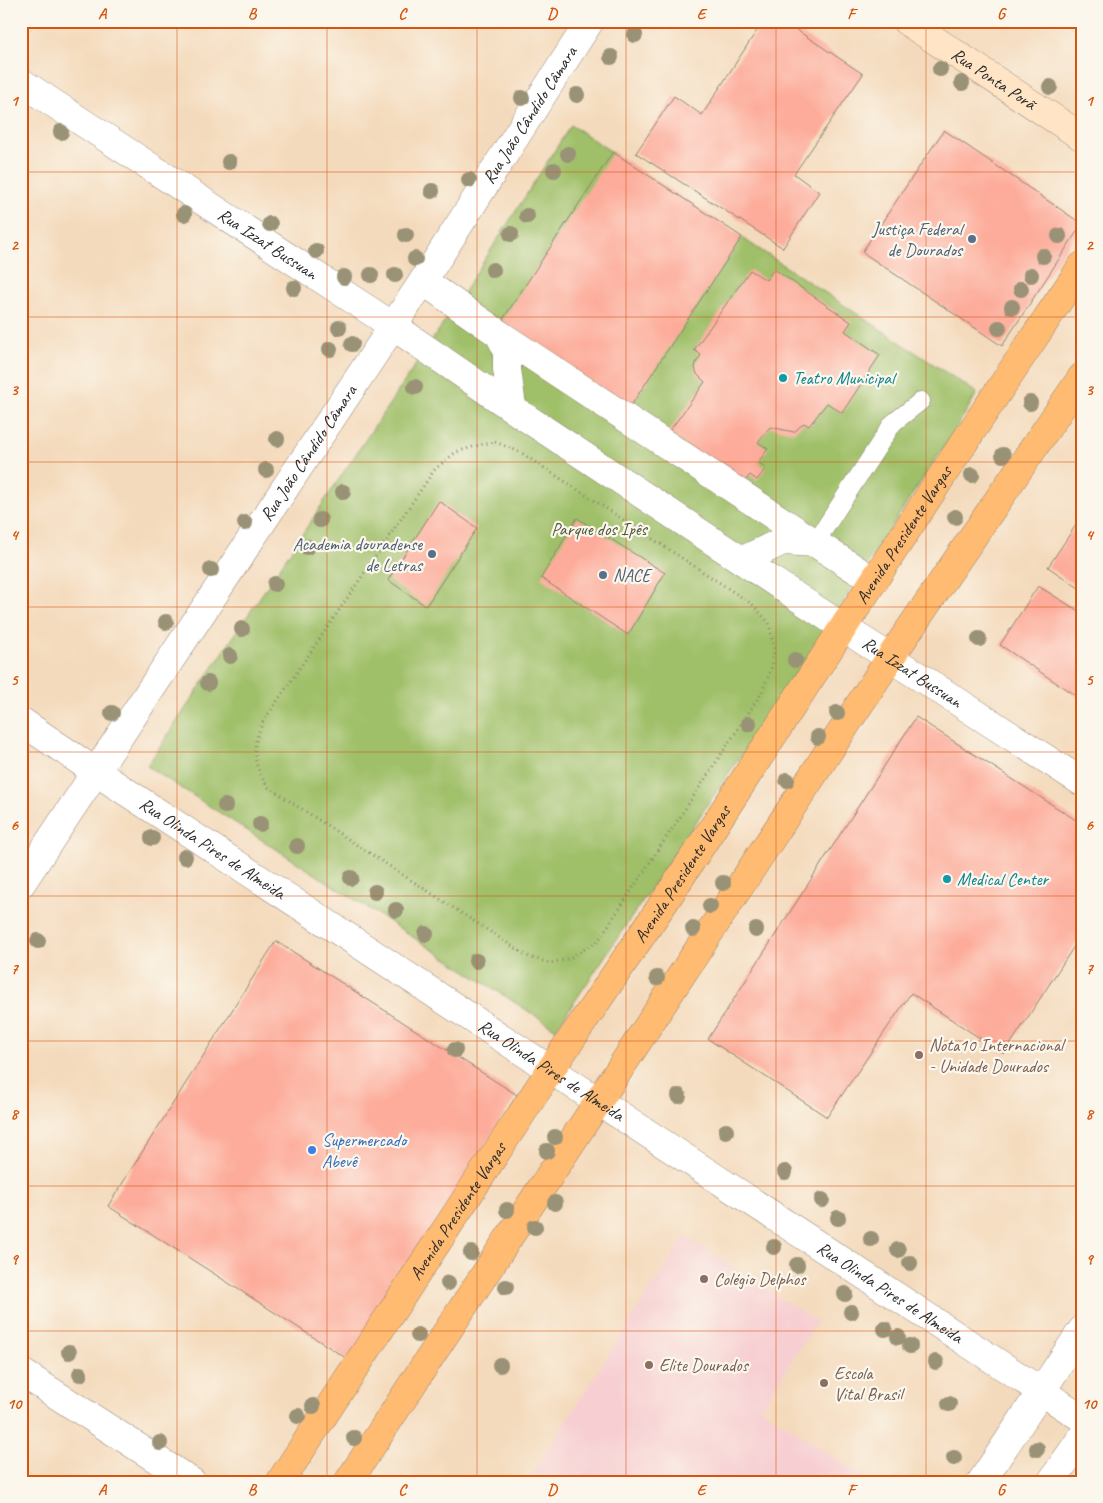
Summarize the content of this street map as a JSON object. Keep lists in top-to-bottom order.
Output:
{
  "streets": {
    "main road": ["Avenida Presidente Vargas"],
    "street": [
      "Rua Ponta Porã",
      "Rua João Cândido Câmara",
      "Rua Izzat Bussuan",
      "Rua Olinda Pires de Almeida"
    ]
  },
  "crossings": [
    ["Rua João Cândido Câmara", "Rua Izzat Bussuan"],
    ["Rua João Cândido Câmara", "Rua Olinda Pires de Almeida"],
    ["Rua Izzat Bussuan", "Avenida Presidente Vargas"],
    ["Avenida Presidente Vargas", "Rua Olinda Pires de Almeida"]
  ],
  "parks": ["Parque dos Ipês"],
  "places": [
    "Justiça Federal de Dourados",
    "Teatro Municipal",
    "Academia douradense de Letras",
    "NACE",
    "Medical Center",
    "Nota10 Internacional - Unidade Dourados",
    "Supermercado Abevê",
    "Colégio Delphos",
    "Elite Dourados",
    "Escola Vital Brasil"
  ],
  "grid": {
    "columns": [
      "A",
      "B",
      "C",
      "D",
      "E",
      "F",
      "G"
    ],
    "rows": [
      "1",
      "2",
      "3",
      "4",
      "5",
      "6",
      "7",
      "8",
      "9",
      "10"
    ]
  }
}
